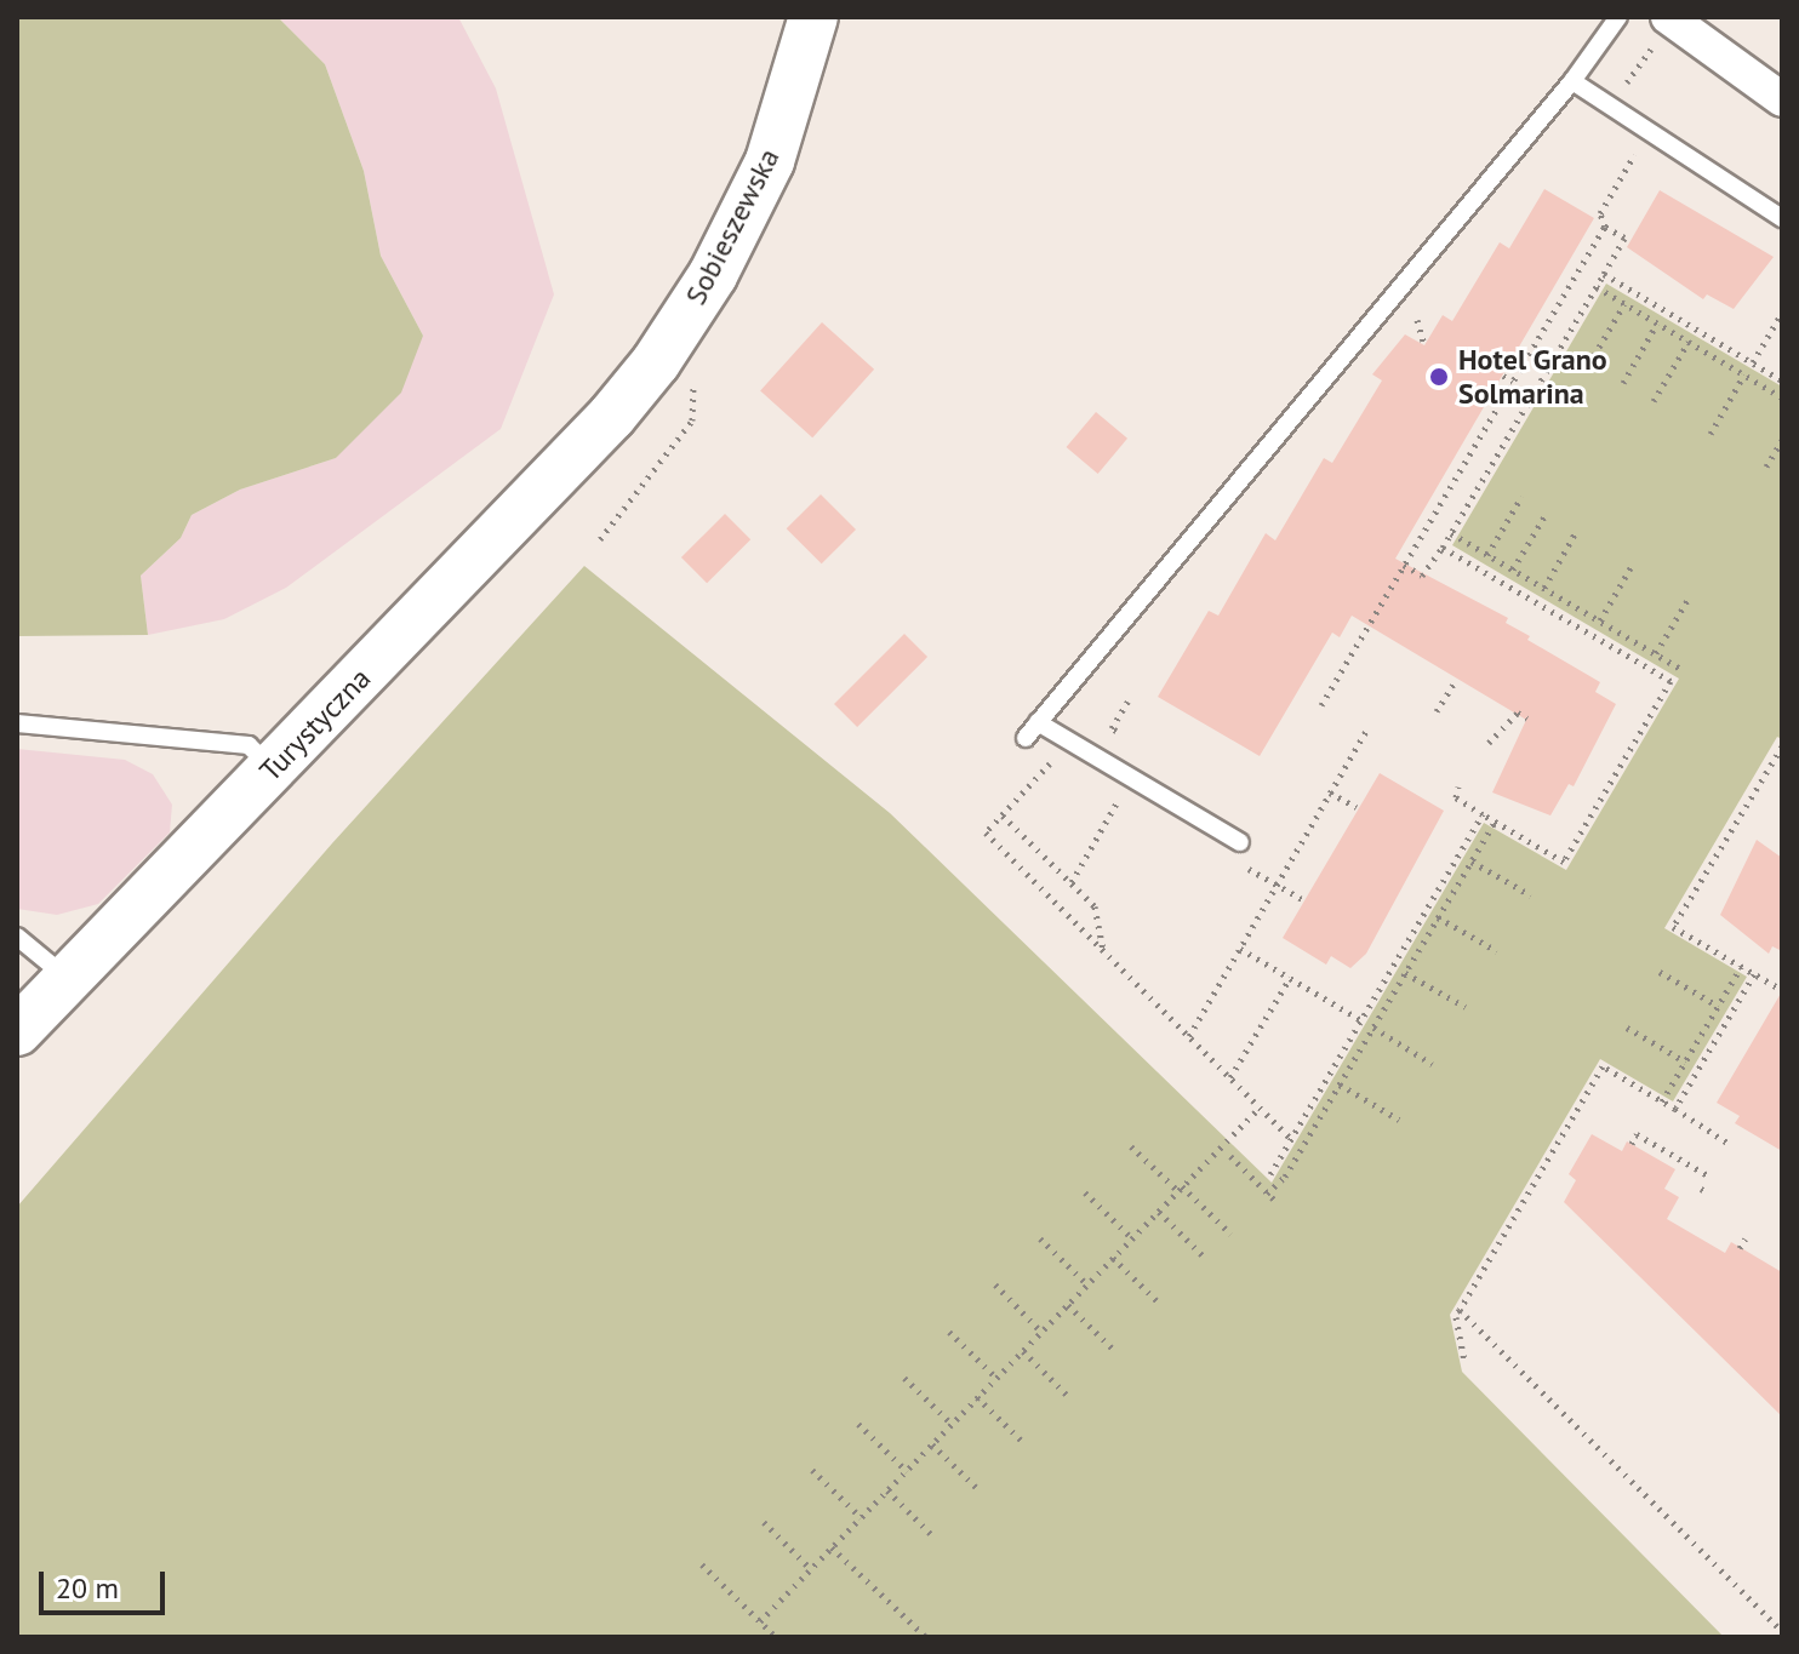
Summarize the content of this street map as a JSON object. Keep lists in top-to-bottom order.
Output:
{
  "streets": {
    "main road": ["Sobieszewska", "Turystyczna"]
  },
  "crossings": [
    ["Sobieszewska", "Turystyczna"]
  ],
  "places": ["Hotel Grano Solmarina"],
  "scale_bar": "20 m"
}
